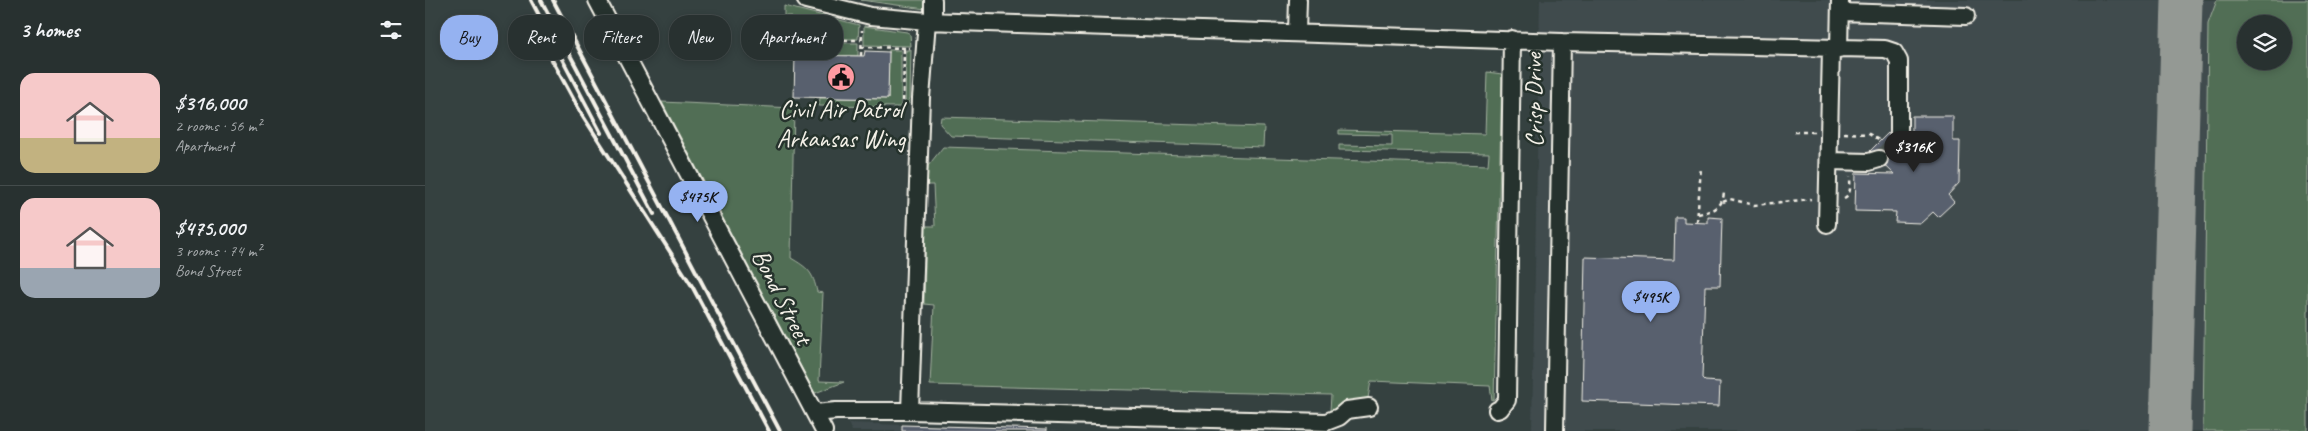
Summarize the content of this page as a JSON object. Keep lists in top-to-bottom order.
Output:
{
  "streets": {
    "street": ["Crisp Drive", "Bond Street"]
  },
  "places": {
    "public building": ["Civil Air Patrol Arkansas Wing"]
  },
  "page": {
    "heading": "3 homes",
    "chip": [
      "Buy",
      "Rent",
      "Filters",
      "New",
      "Apartment"
    ],
    "list": [
      {
        "name": "$316,000",
        "note": "2 rooms · 56 m² · Apartment"
      },
      {
        "name": "$475,000",
        "note": "3 rooms · 74 m² · Bond Street"
      }
    ],
    "price": ["$316K", "$475K", "$495K"]
  }
}
